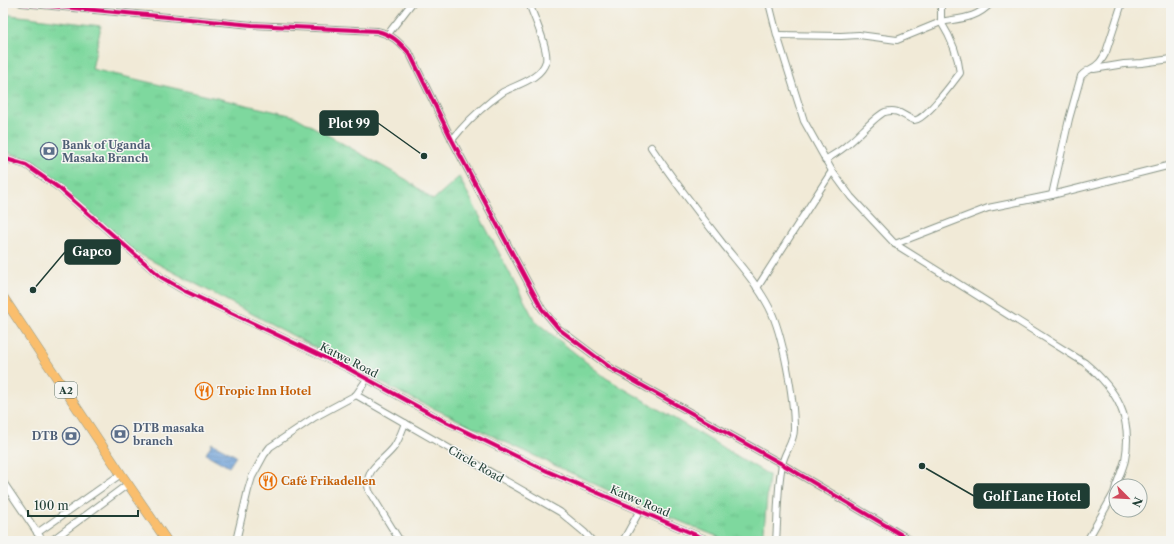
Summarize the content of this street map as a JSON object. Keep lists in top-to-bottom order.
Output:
{
  "streets": {
    "main road": ["A2"],
    "street": ["Katwe Road", "Circle Road"]
  },
  "places": {
    "bank": ["Bank of Uganda Masaka Branch", "DTB masaka branch", "DTB"],
    "other": ["Plot 99", "Gapco", "Golf Lane Hotel"],
    "restaurant": ["Tropic Inn Hotel", "Café Frikadellen"]
  },
  "scale_bar": "100 m",
  "north": "bottom right"
}
